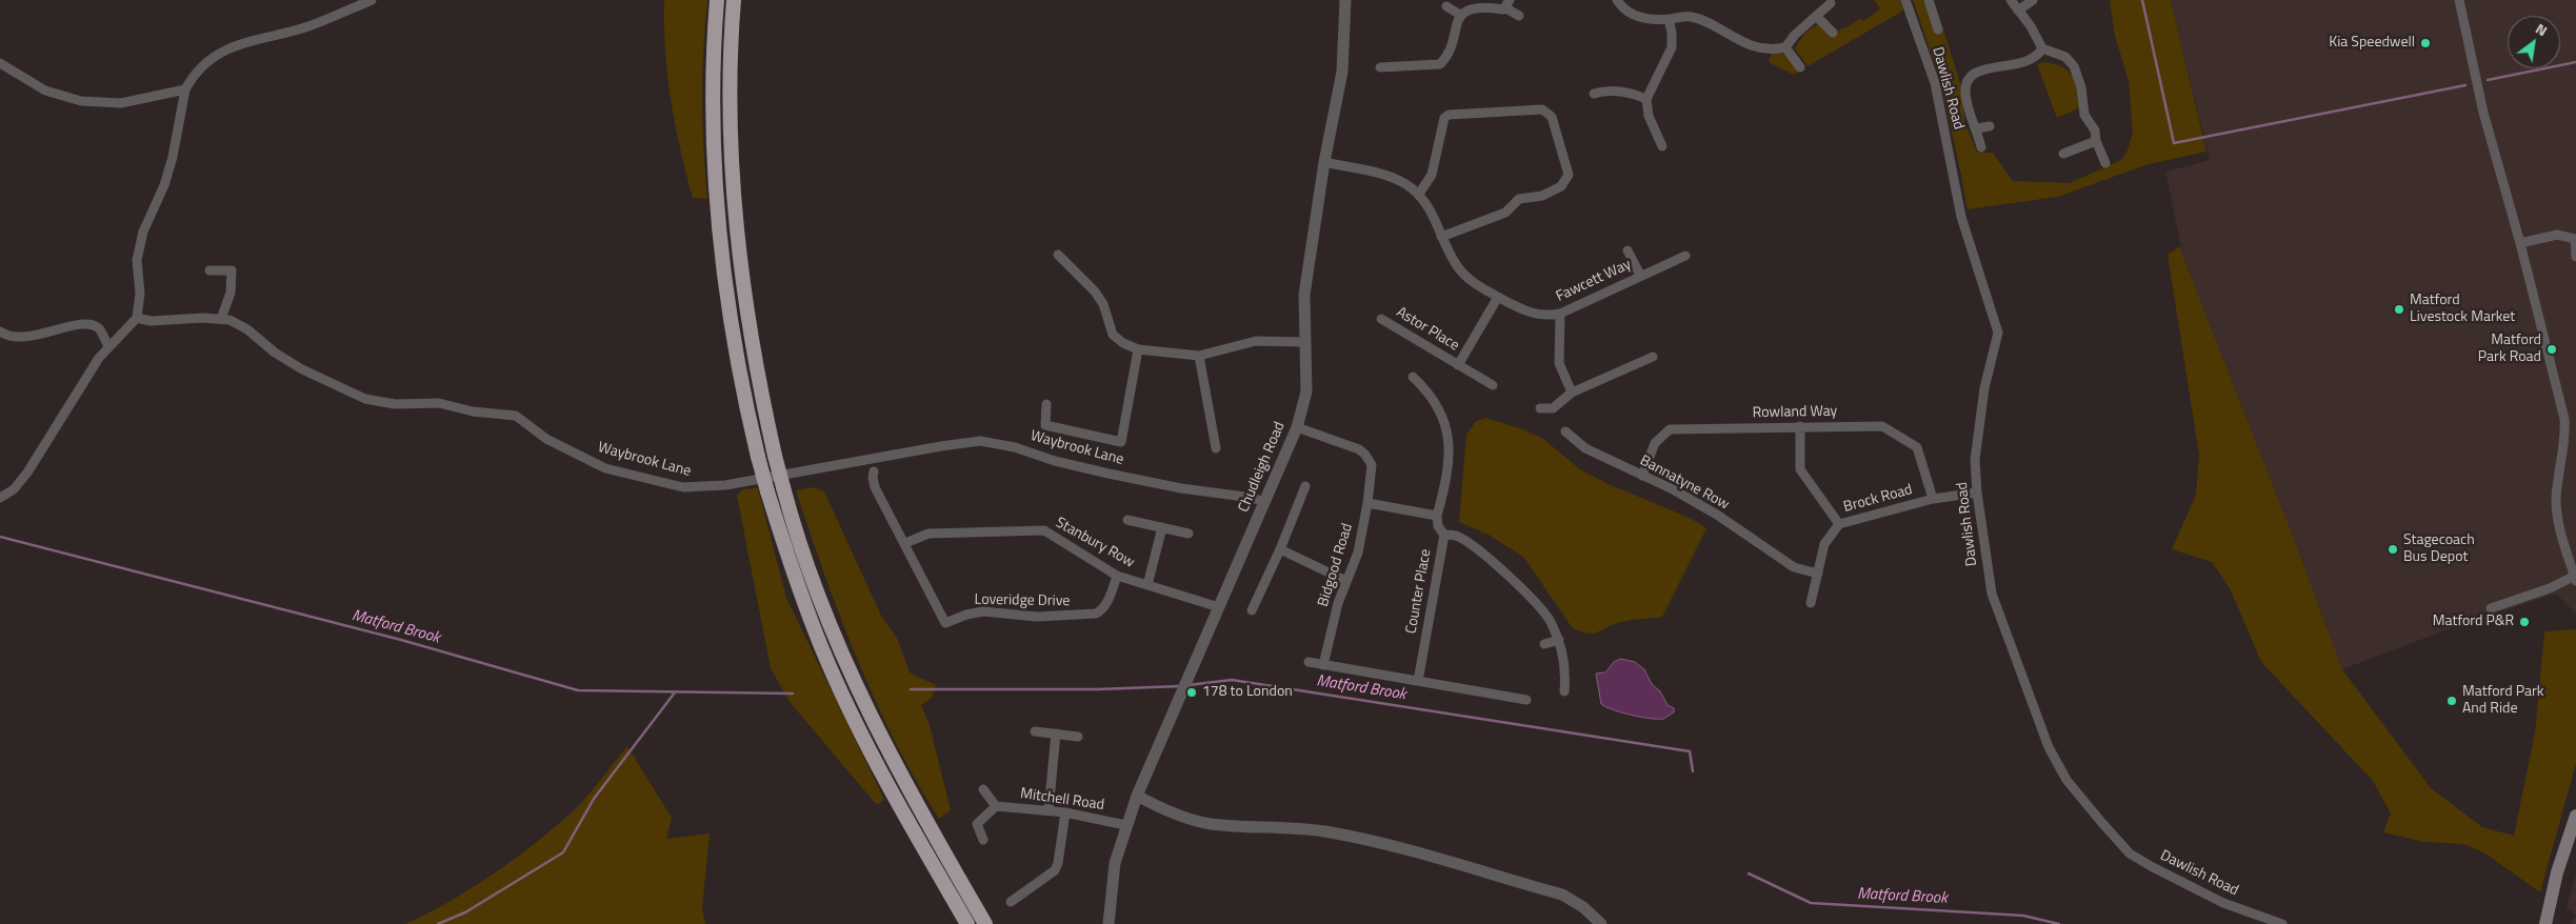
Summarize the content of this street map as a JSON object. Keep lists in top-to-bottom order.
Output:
{
  "streets": {
    "street": [
      "Dawlish Road",
      "Fawcett Way",
      "Astor Place",
      "Rowland Way",
      "Waybrook Lane",
      "Chudleigh Road",
      "Bannatyne Row",
      "Brock Road",
      "Stanbury Row",
      "Bidgood Road",
      "Counter Place",
      "Loveridge Drive",
      "Mitchell Road"
    ]
  },
  "crossings": [
    ["Dawlish Road", "Brock Road"],
    ["Fawcett Way", "Astor Place"],
    ["Fawcett Way", "Chudleigh Road"],
    ["Rowland Way", "Bannatyne Row"],
    ["Rowland Way", "Brock Road"],
    ["Waybrook Lane", "Chudleigh Road"],
    ["Chudleigh Road", "Stanbury Row"],
    ["Chudleigh Road", "Bidgood Road"],
    ["Chudleigh Road", "Mitchell Road"],
    ["Bannatyne Row", "Brock Road"],
    ["Stanbury Row", "Loveridge Drive"]
  ],
  "water": ["Matford Brook"],
  "places": [
    "Kia Speedwell",
    "Matford Livestock Market",
    "Matford Park Road",
    "Stagecoach Bus Depot",
    "Matford P&R",
    "178 to London",
    "Matford Park And Ride"
  ],
  "north": "top right"
}
